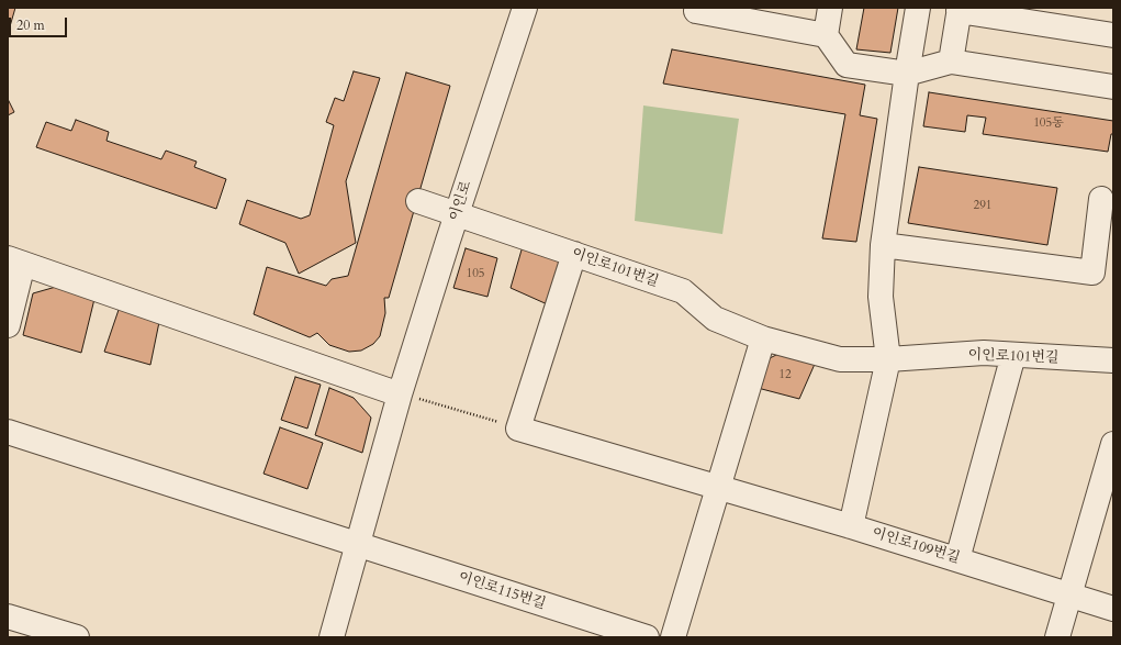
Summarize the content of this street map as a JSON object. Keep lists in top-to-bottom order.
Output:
{
  "streets": {
    "street": [
      "이인로",
      "이인로101번길",
      "이인로109번길",
      "이인로115번길"
    ]
  },
  "crossings": [
    ["이인로", "이인로101번길"],
    ["이인로", "이인로115번길"]
  ],
  "house_numbers": [
    "105동",
    "291",
    "105",
    "12"
  ],
  "scale_bar": "20 m"
}
